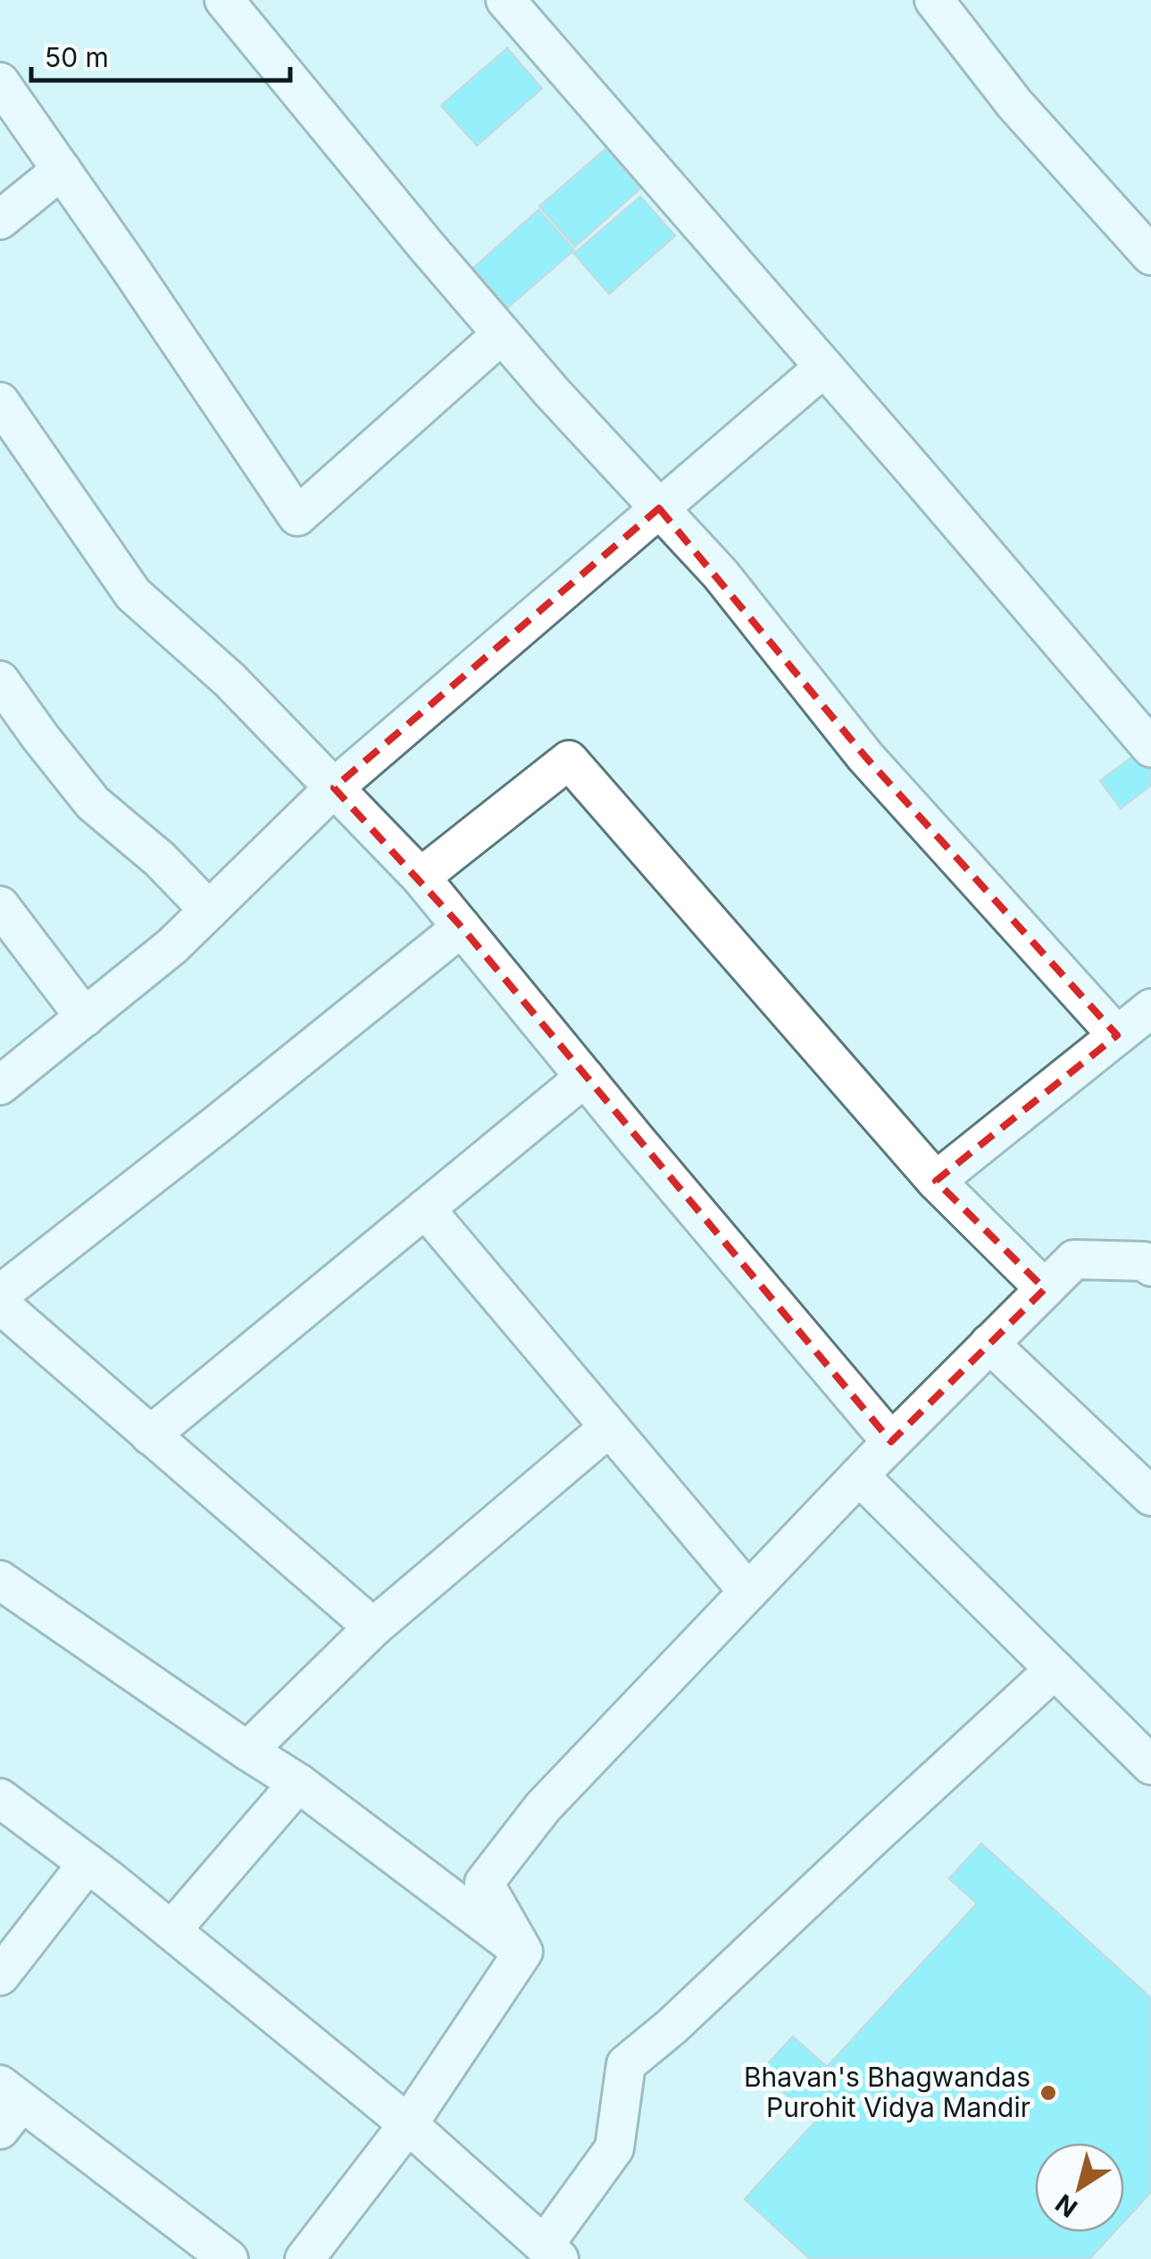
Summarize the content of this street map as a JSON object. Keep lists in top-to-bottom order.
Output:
{
  "places": ["Bhavan's Bhagwandas Purohit Vidya Mandir"],
  "scale_bar": "50 m",
  "north": "bottom left"
}
